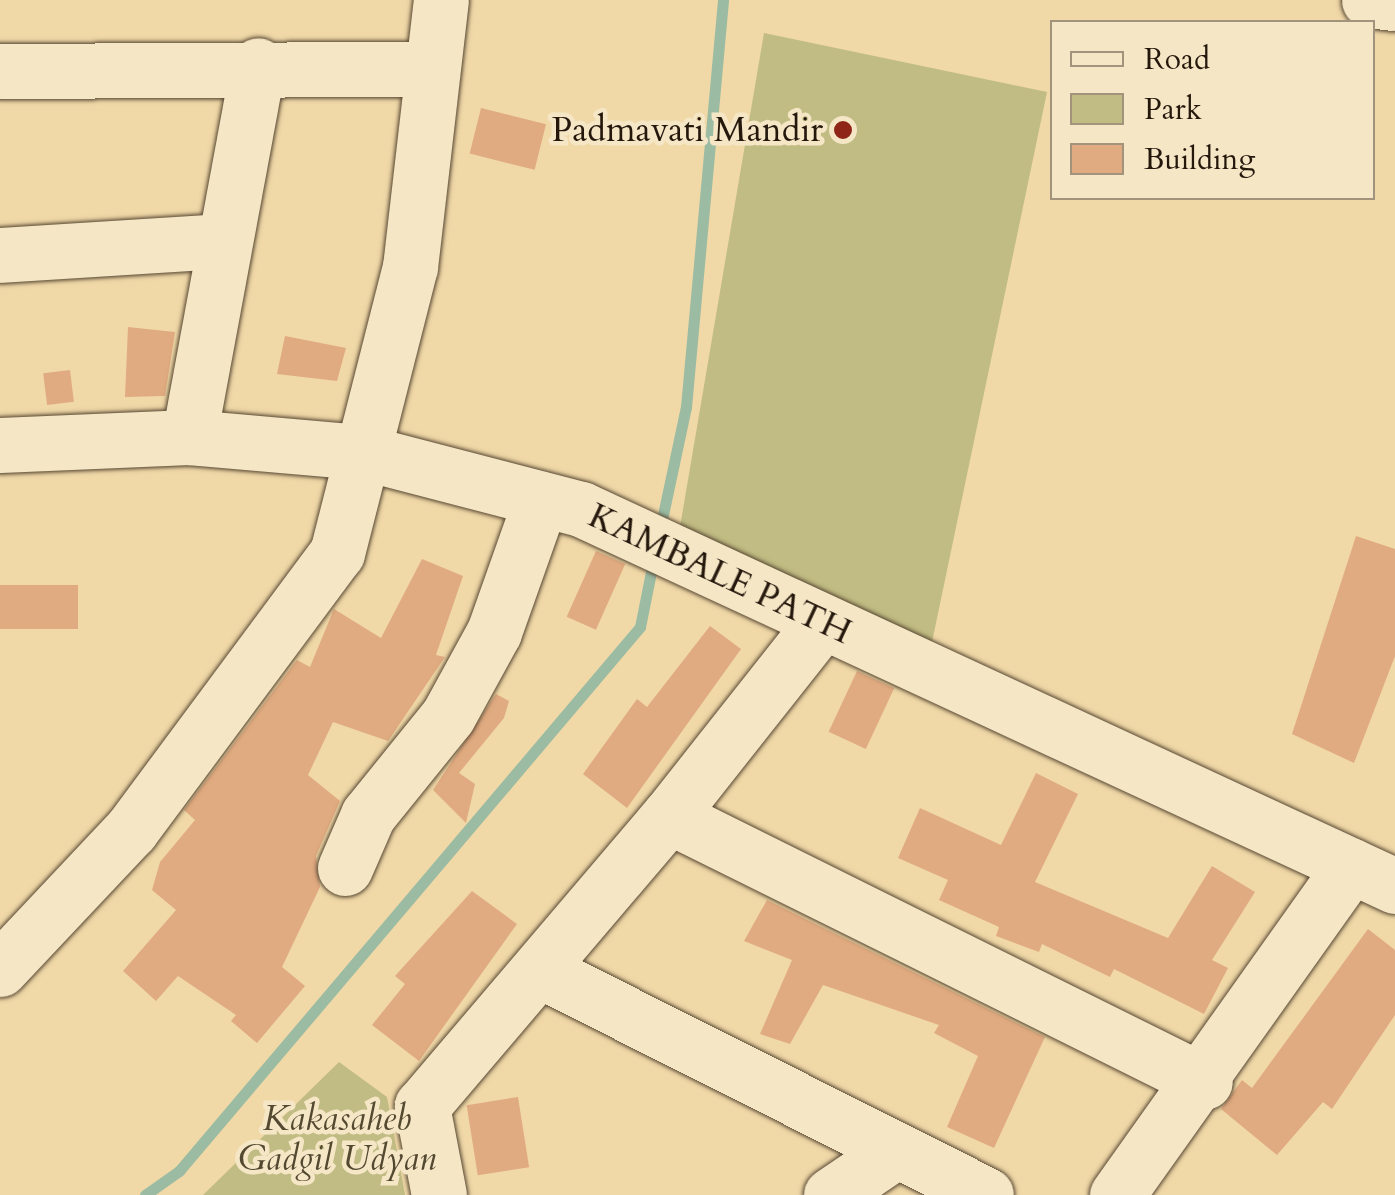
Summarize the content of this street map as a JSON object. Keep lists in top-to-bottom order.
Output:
{
  "streets": {
    "street": ["KAMBALE PATH"]
  },
  "parks": ["Kakasaheb Gadgil Udyan"],
  "places": ["Padmavati Mandir"],
  "legend": ["Road", "Park", "Building"]
}
